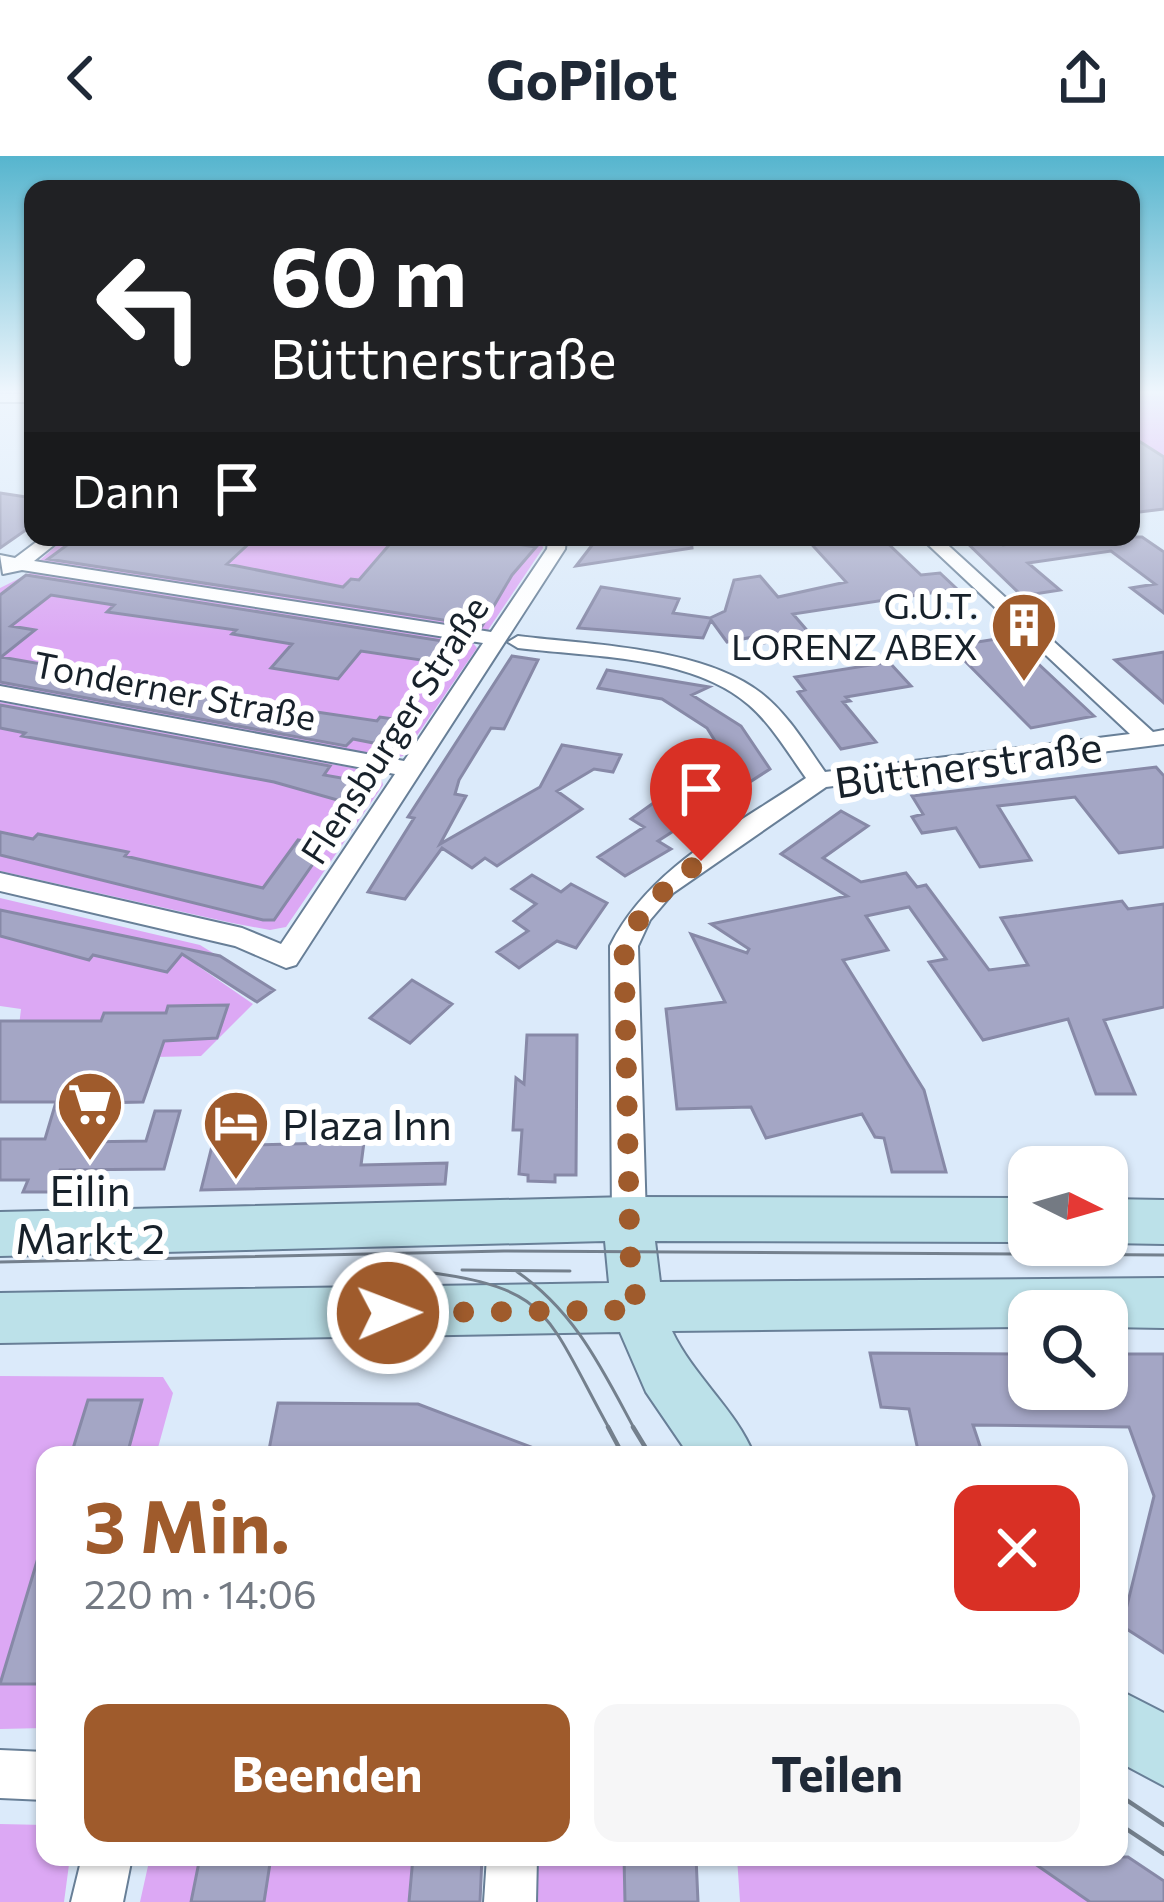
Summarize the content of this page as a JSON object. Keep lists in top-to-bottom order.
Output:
{
  "streets": {
    "main road": ["Büttnerstraße"],
    "street": ["Tonderner Straße", "Flensburger Straße"]
  },
  "crossings": [
    ["Tonderner Straße", "Flensburger Straße"]
  ],
  "places": {
    "building": ["G.U.T. LORENZ ABEX"],
    "supermarket": ["Eilin Markt 2"],
    "hotel": ["Plaza Inn"]
  },
  "north": "right",
  "page": {
    "header": "GoPilot",
    "turn": ["60 m", "Büttnerstraße"],
    "then": "Dann",
    "heading": ["3 Min.", "220 m · 14:06"],
    "buttons": ["Beenden", "Teilen"]
  }
}
